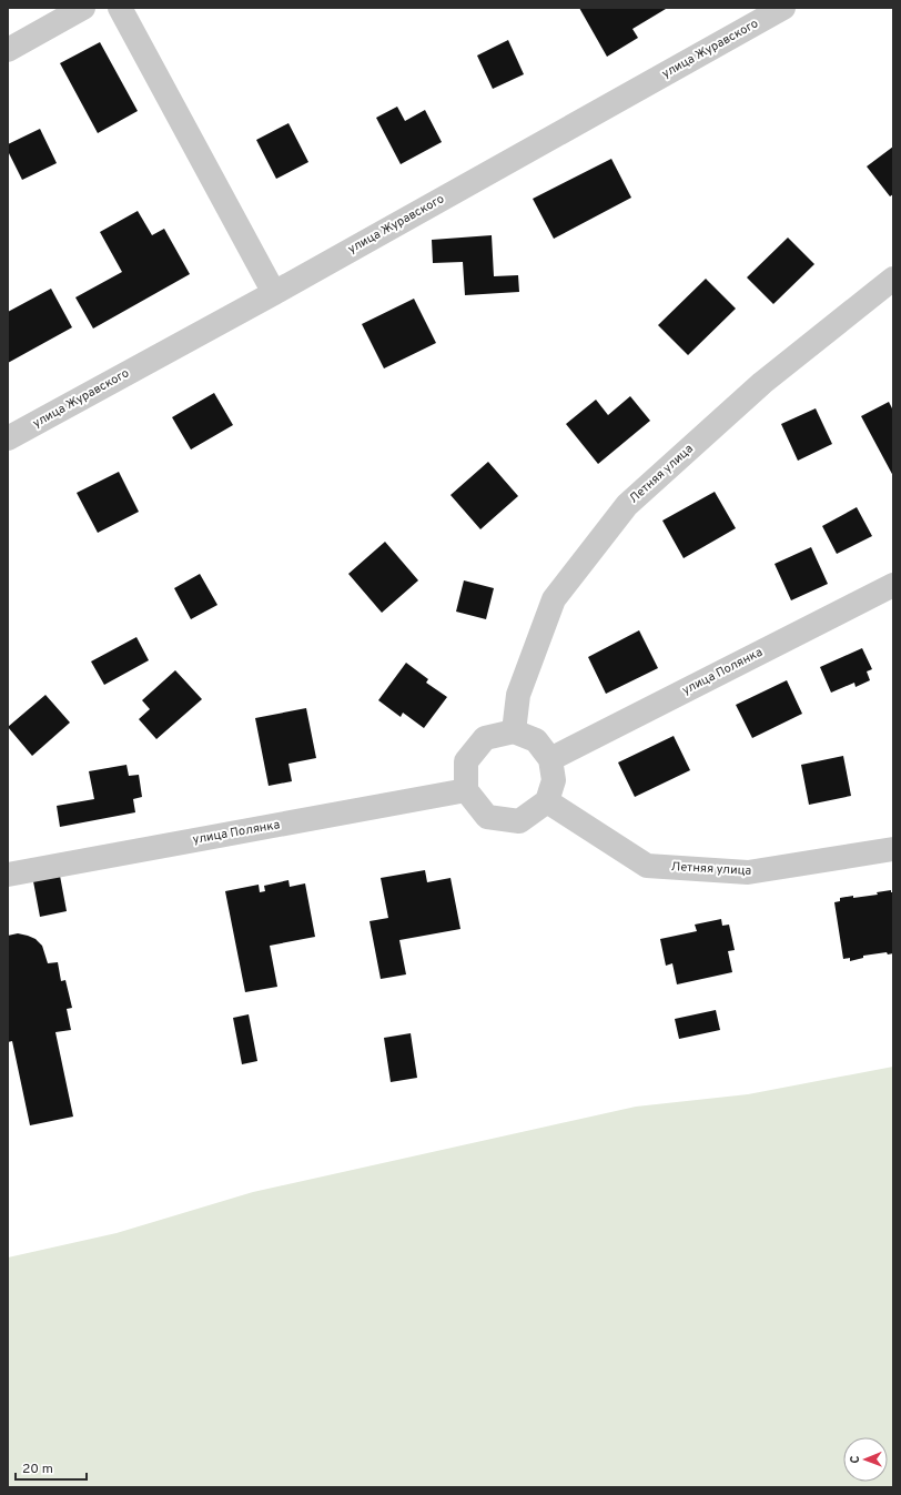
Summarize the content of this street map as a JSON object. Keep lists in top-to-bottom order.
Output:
{
  "streets": {
    "street": ["улица Журавского", "Летняя улица", "улица Полянка"]
  },
  "crossings": [
    ["Летняя улица", "улица Полянка"]
  ],
  "scale_bar": "20 m",
  "north": "left"
}
